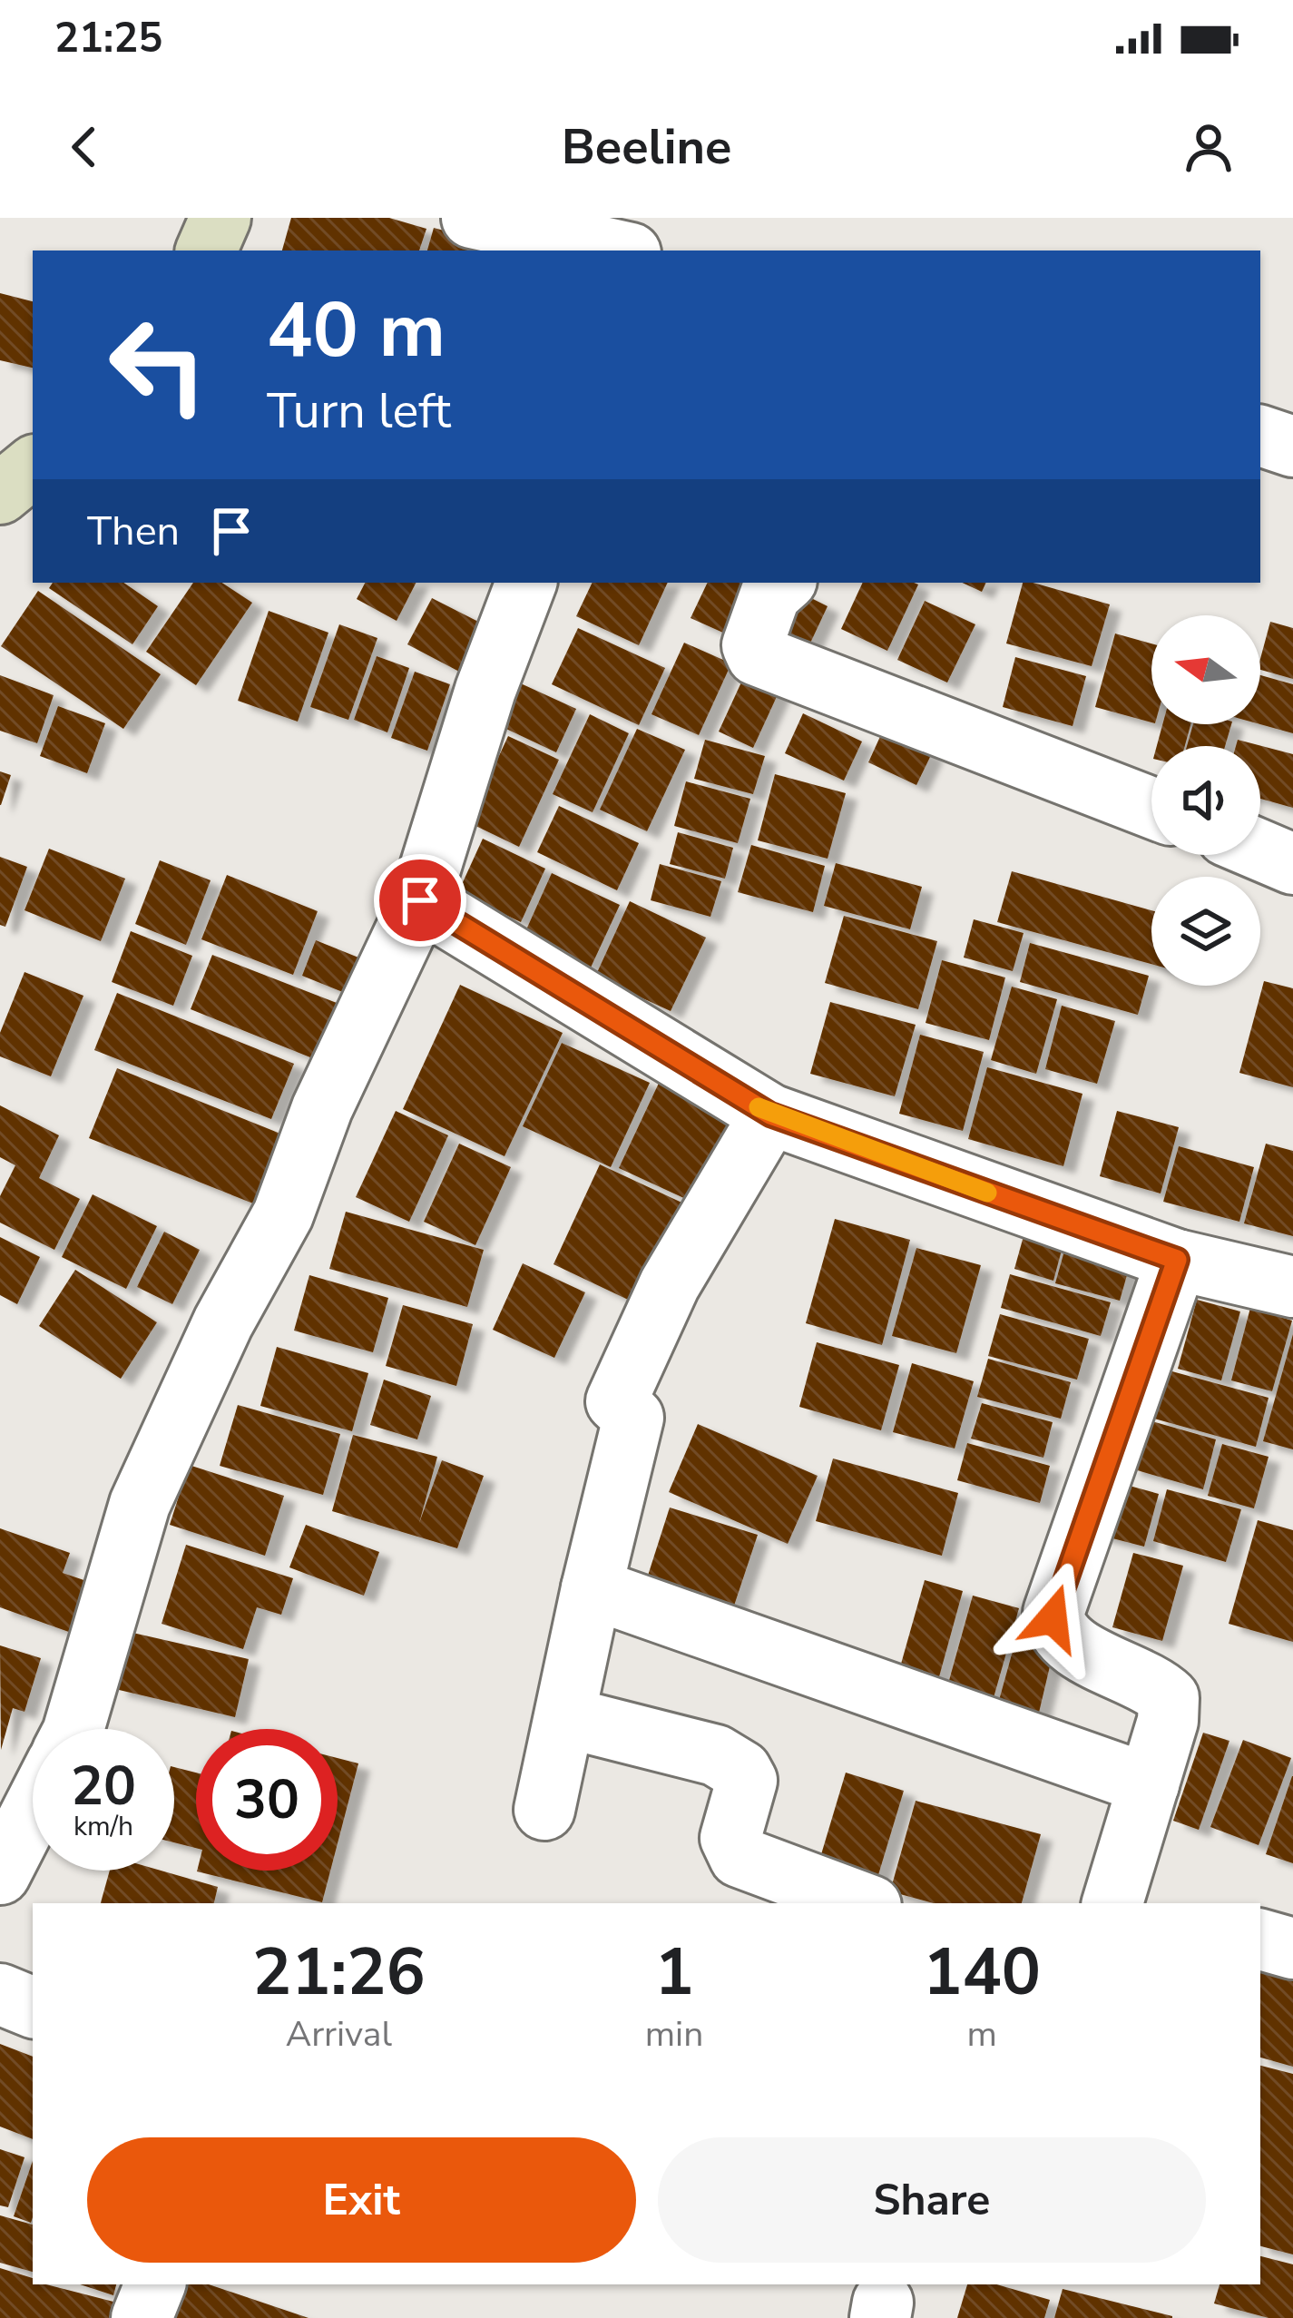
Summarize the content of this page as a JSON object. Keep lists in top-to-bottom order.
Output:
{
  "north": "left",
  "page": {
    "status": "21:25",
    "header": "Beeline",
    "turn": ["40 m", "Turn left"],
    "then": "Then",
    "speed": "20 km/h",
    "limit": "30",
    "eta": [
      "21:26",
      "Arrival",
      "1",
      "min",
      "140",
      "m"
    ],
    "buttons": ["Exit", "Share"]
  }
}
